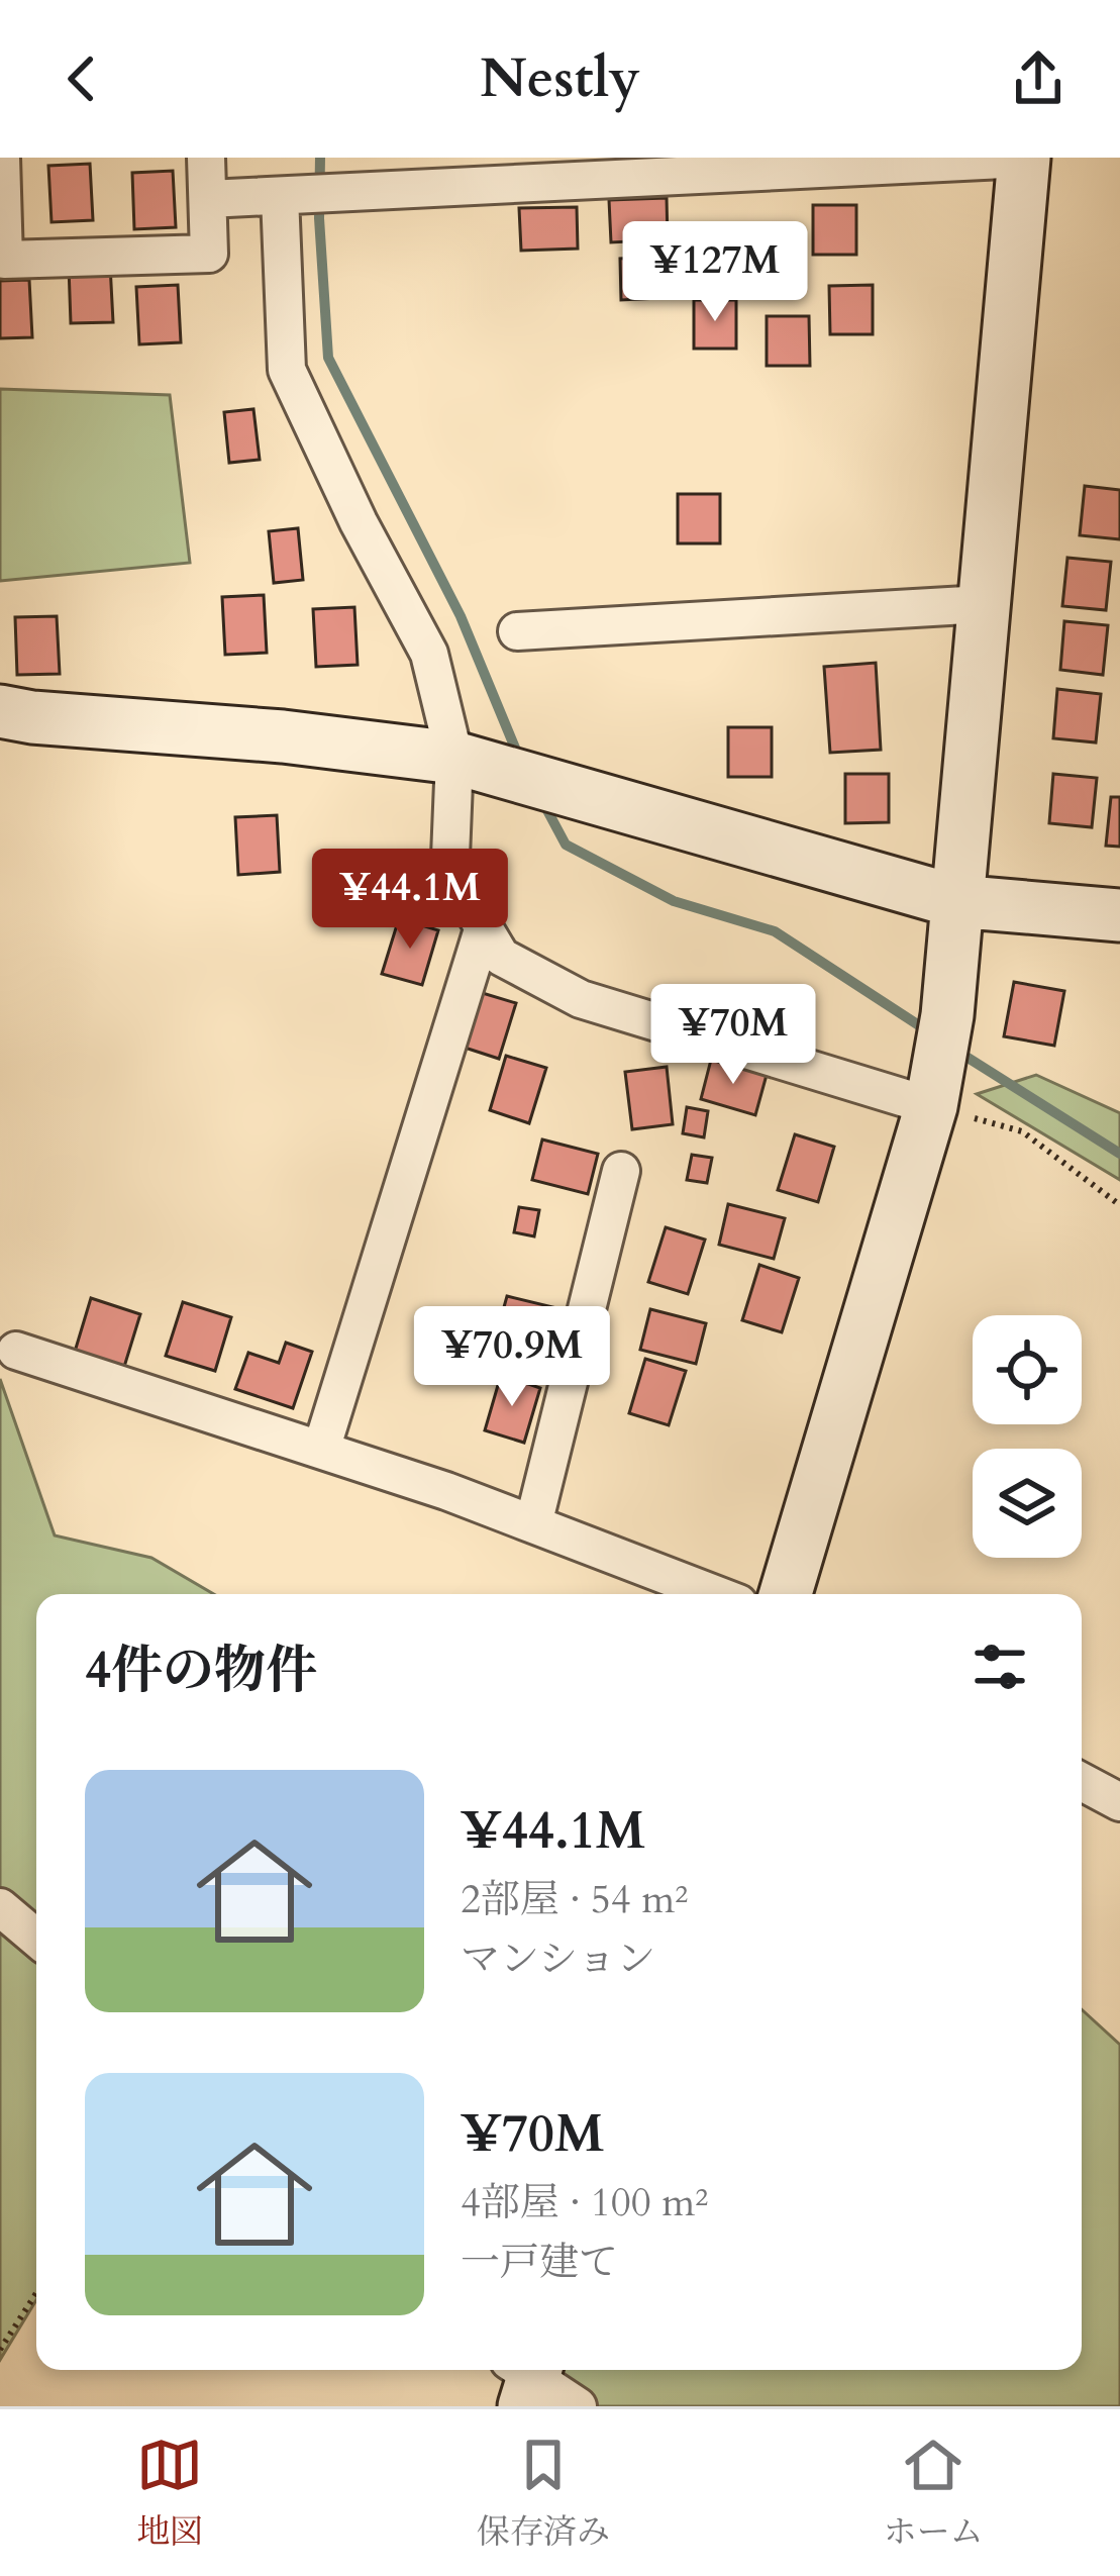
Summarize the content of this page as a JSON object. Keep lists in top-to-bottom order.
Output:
{
  "page": {
    "header": "Nestly",
    "price": [
      "¥127M",
      "¥44.1M",
      "¥70M",
      "¥70.9M"
    ],
    "heading": "4件の物件",
    "list": [
      {
        "name": "¥44.1M",
        "note": "2部屋 · 54 m² · マンション"
      },
      {
        "name": "¥70M",
        "note": "4部屋 · 100 m² · 一戸建て"
      }
    ],
    "tabs": ["地図", "保存済み", "ホーム"]
  }
}
